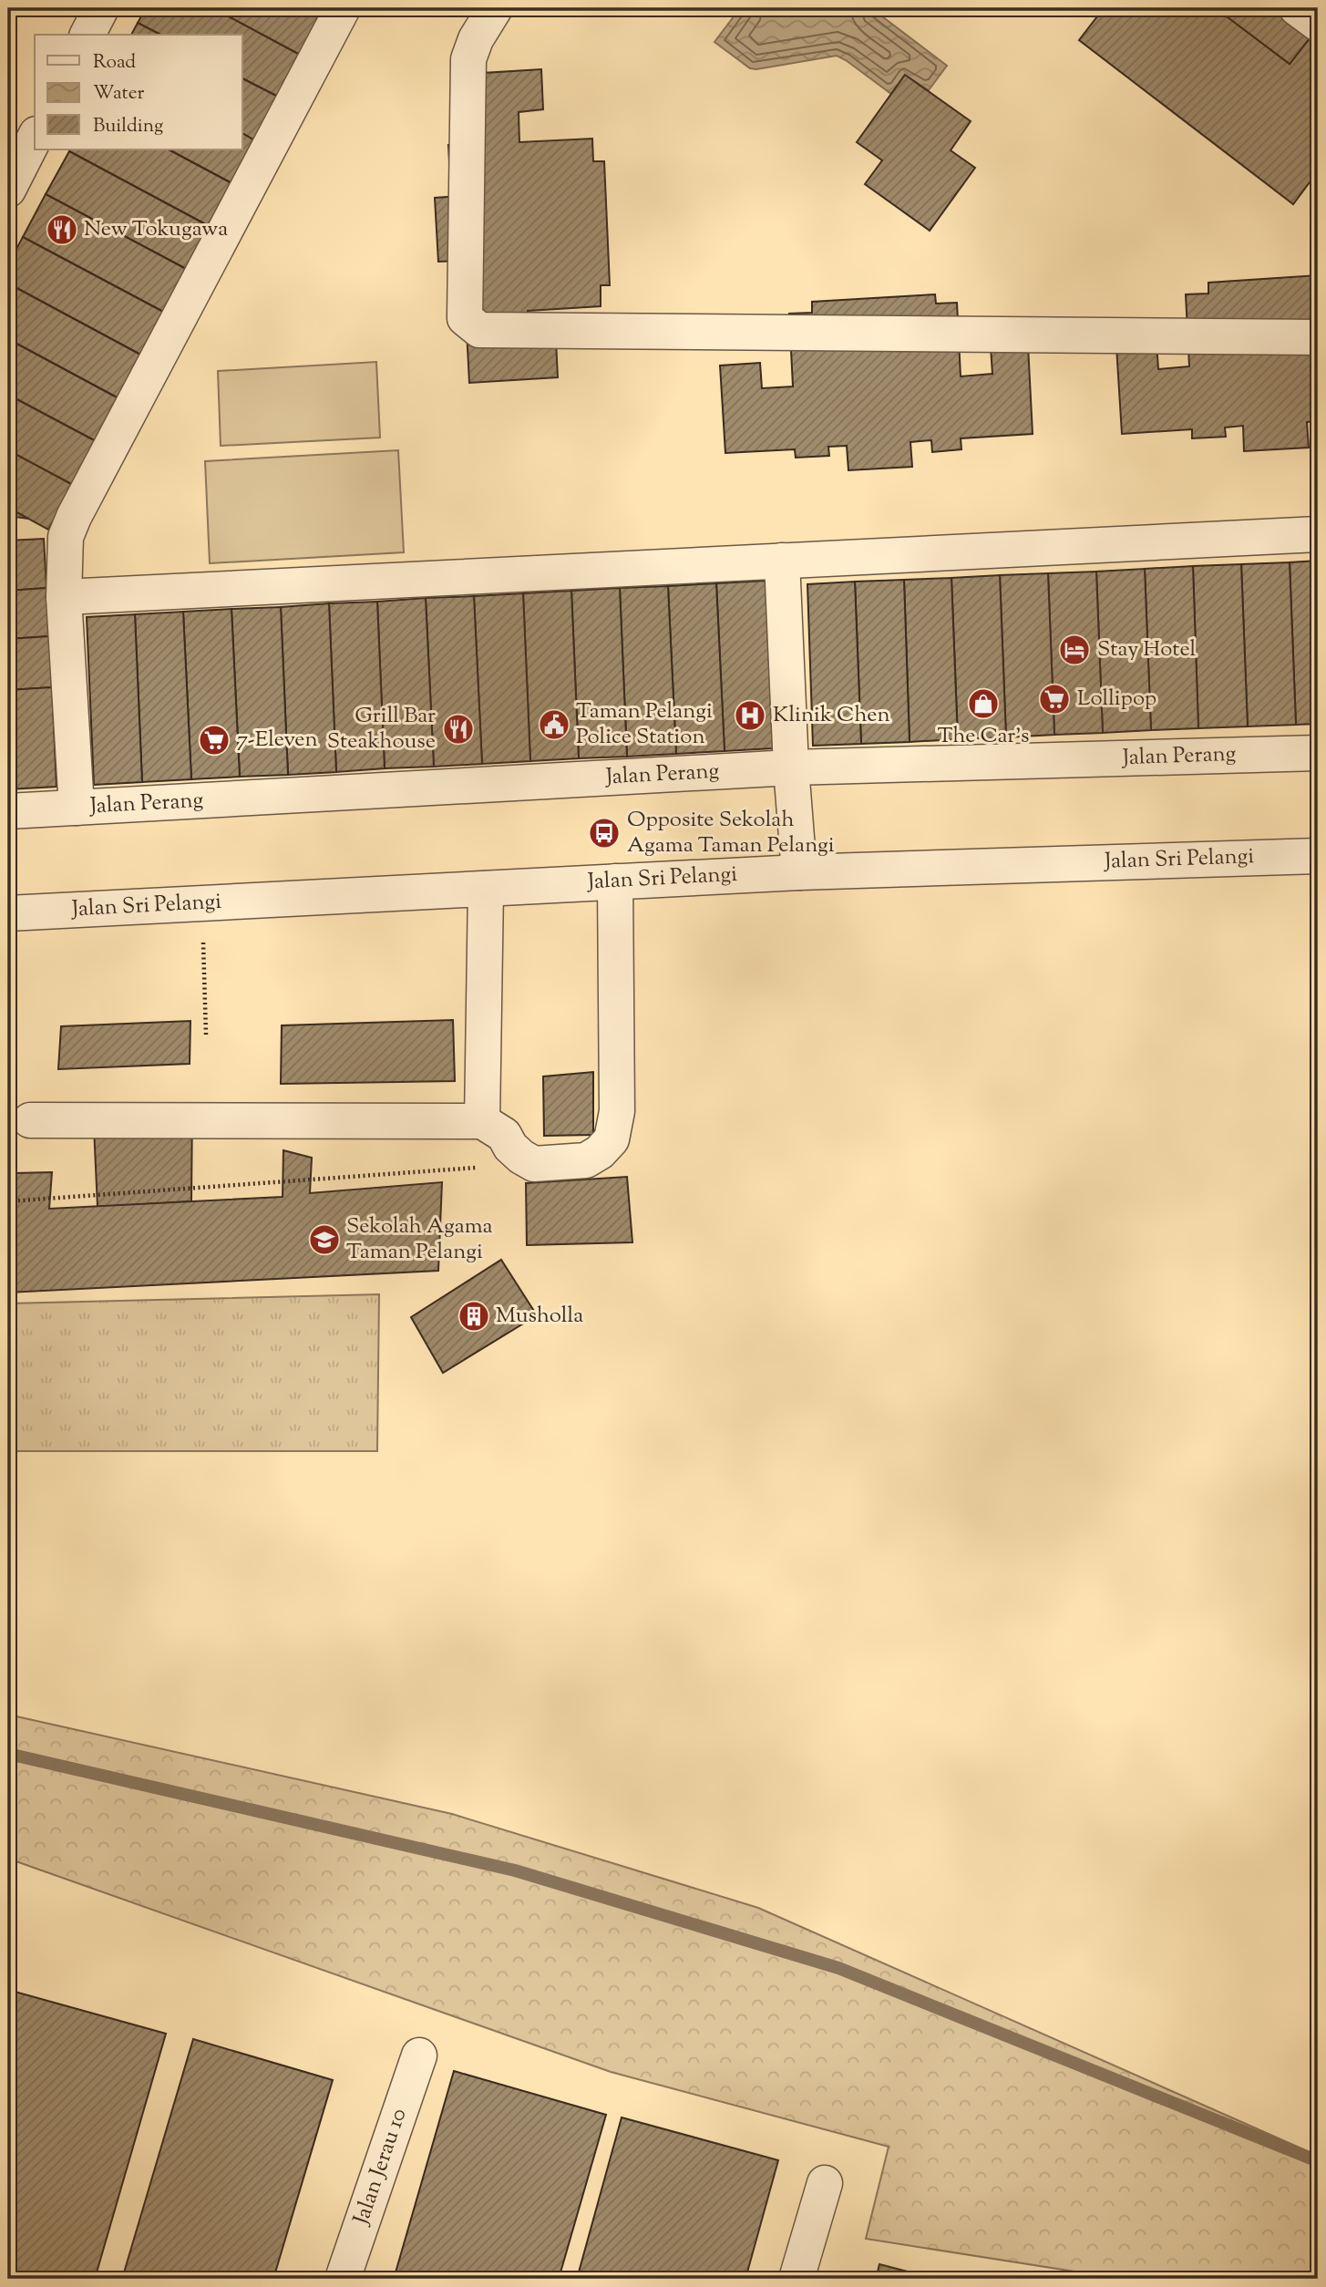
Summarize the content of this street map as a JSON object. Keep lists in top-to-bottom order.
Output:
{
  "streets": {
    "street": ["Jalan Perang", "Jalan Sri Pelangi", "Jalan Jerau 10"]
  },
  "places": {
    "restaurant": ["New Tokugawa", "Grill Bar Steakhouse"],
    "hotel": ["Stay Hotel"],
    "supermarket": ["Lollipop", "7-Eleven"],
    "shop": ["The Car's"],
    "hospital": ["Klinik Chen"],
    "public building": ["Taman Pelangi Police Station"],
    "bus stop": ["Opposite Sekolah Agama Taman Pelangi"],
    "school or university": ["Sekolah Agama Taman Pelangi"],
    "building": ["Musholla"]
  },
  "legend": ["Road", "Water", "Building"]
}
